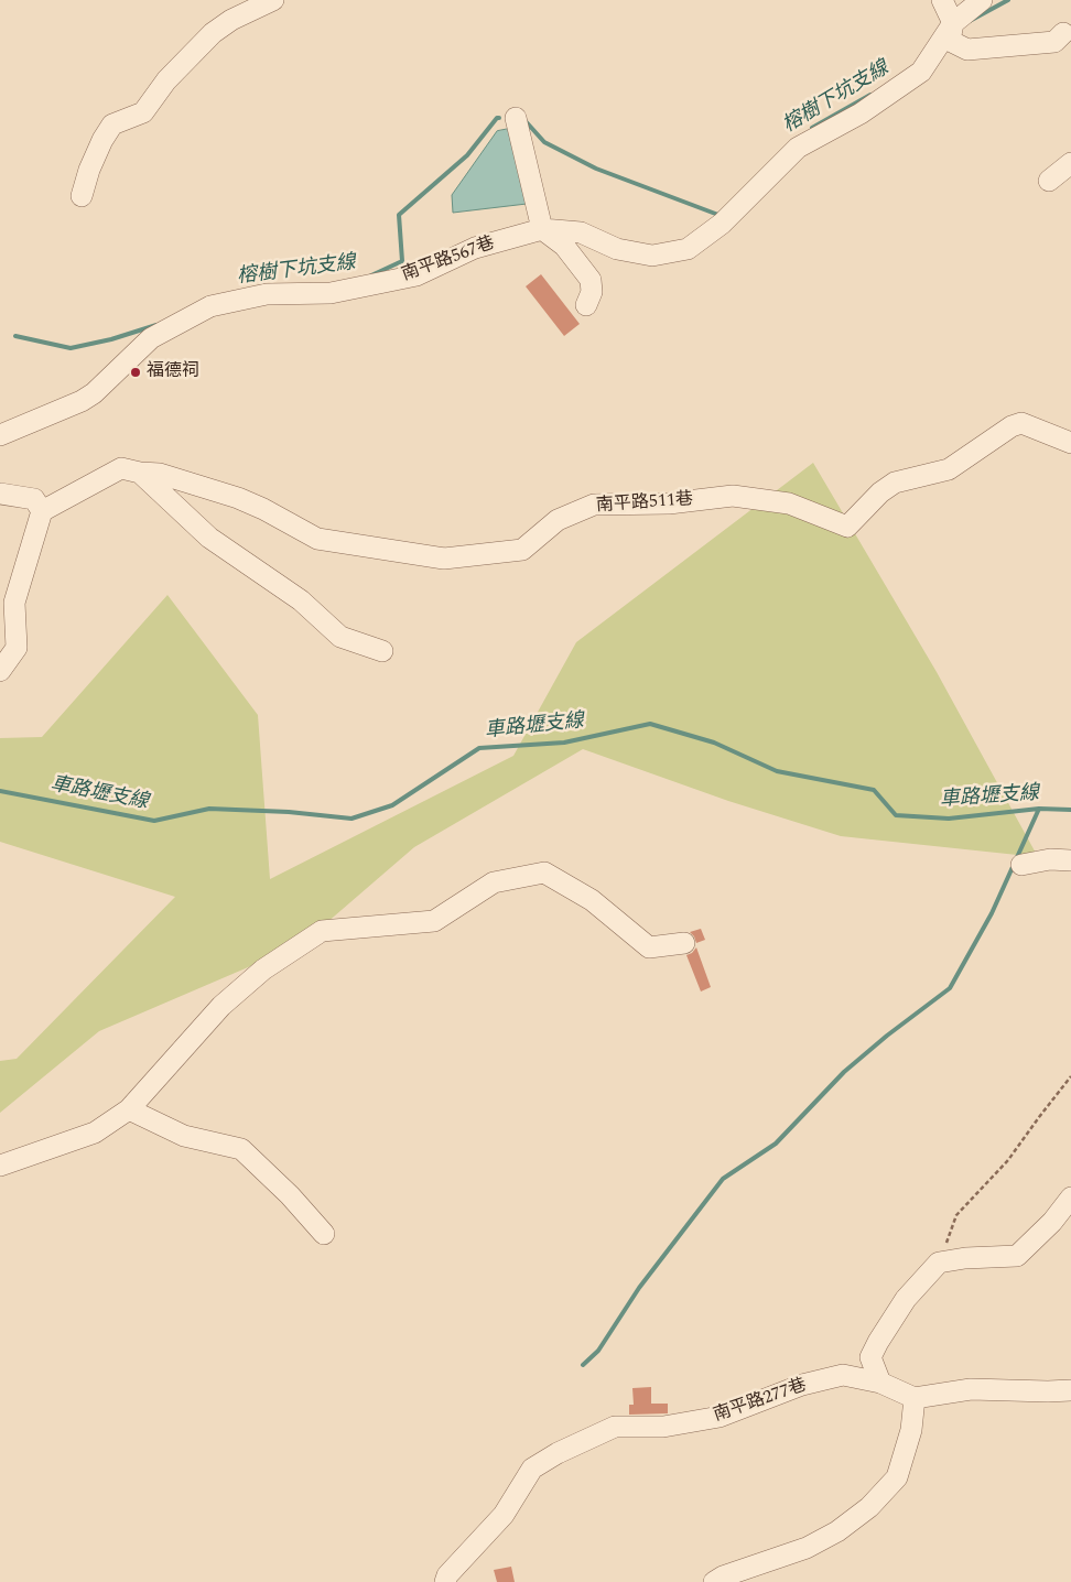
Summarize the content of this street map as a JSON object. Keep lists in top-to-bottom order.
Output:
{
  "streets": {
    "lane": ["南平路567巷", "南平路511巷", "南平路277巷"]
  },
  "water": ["榕樹下坑支線", "車路壢支線"],
  "places": ["福德祠"]
}
